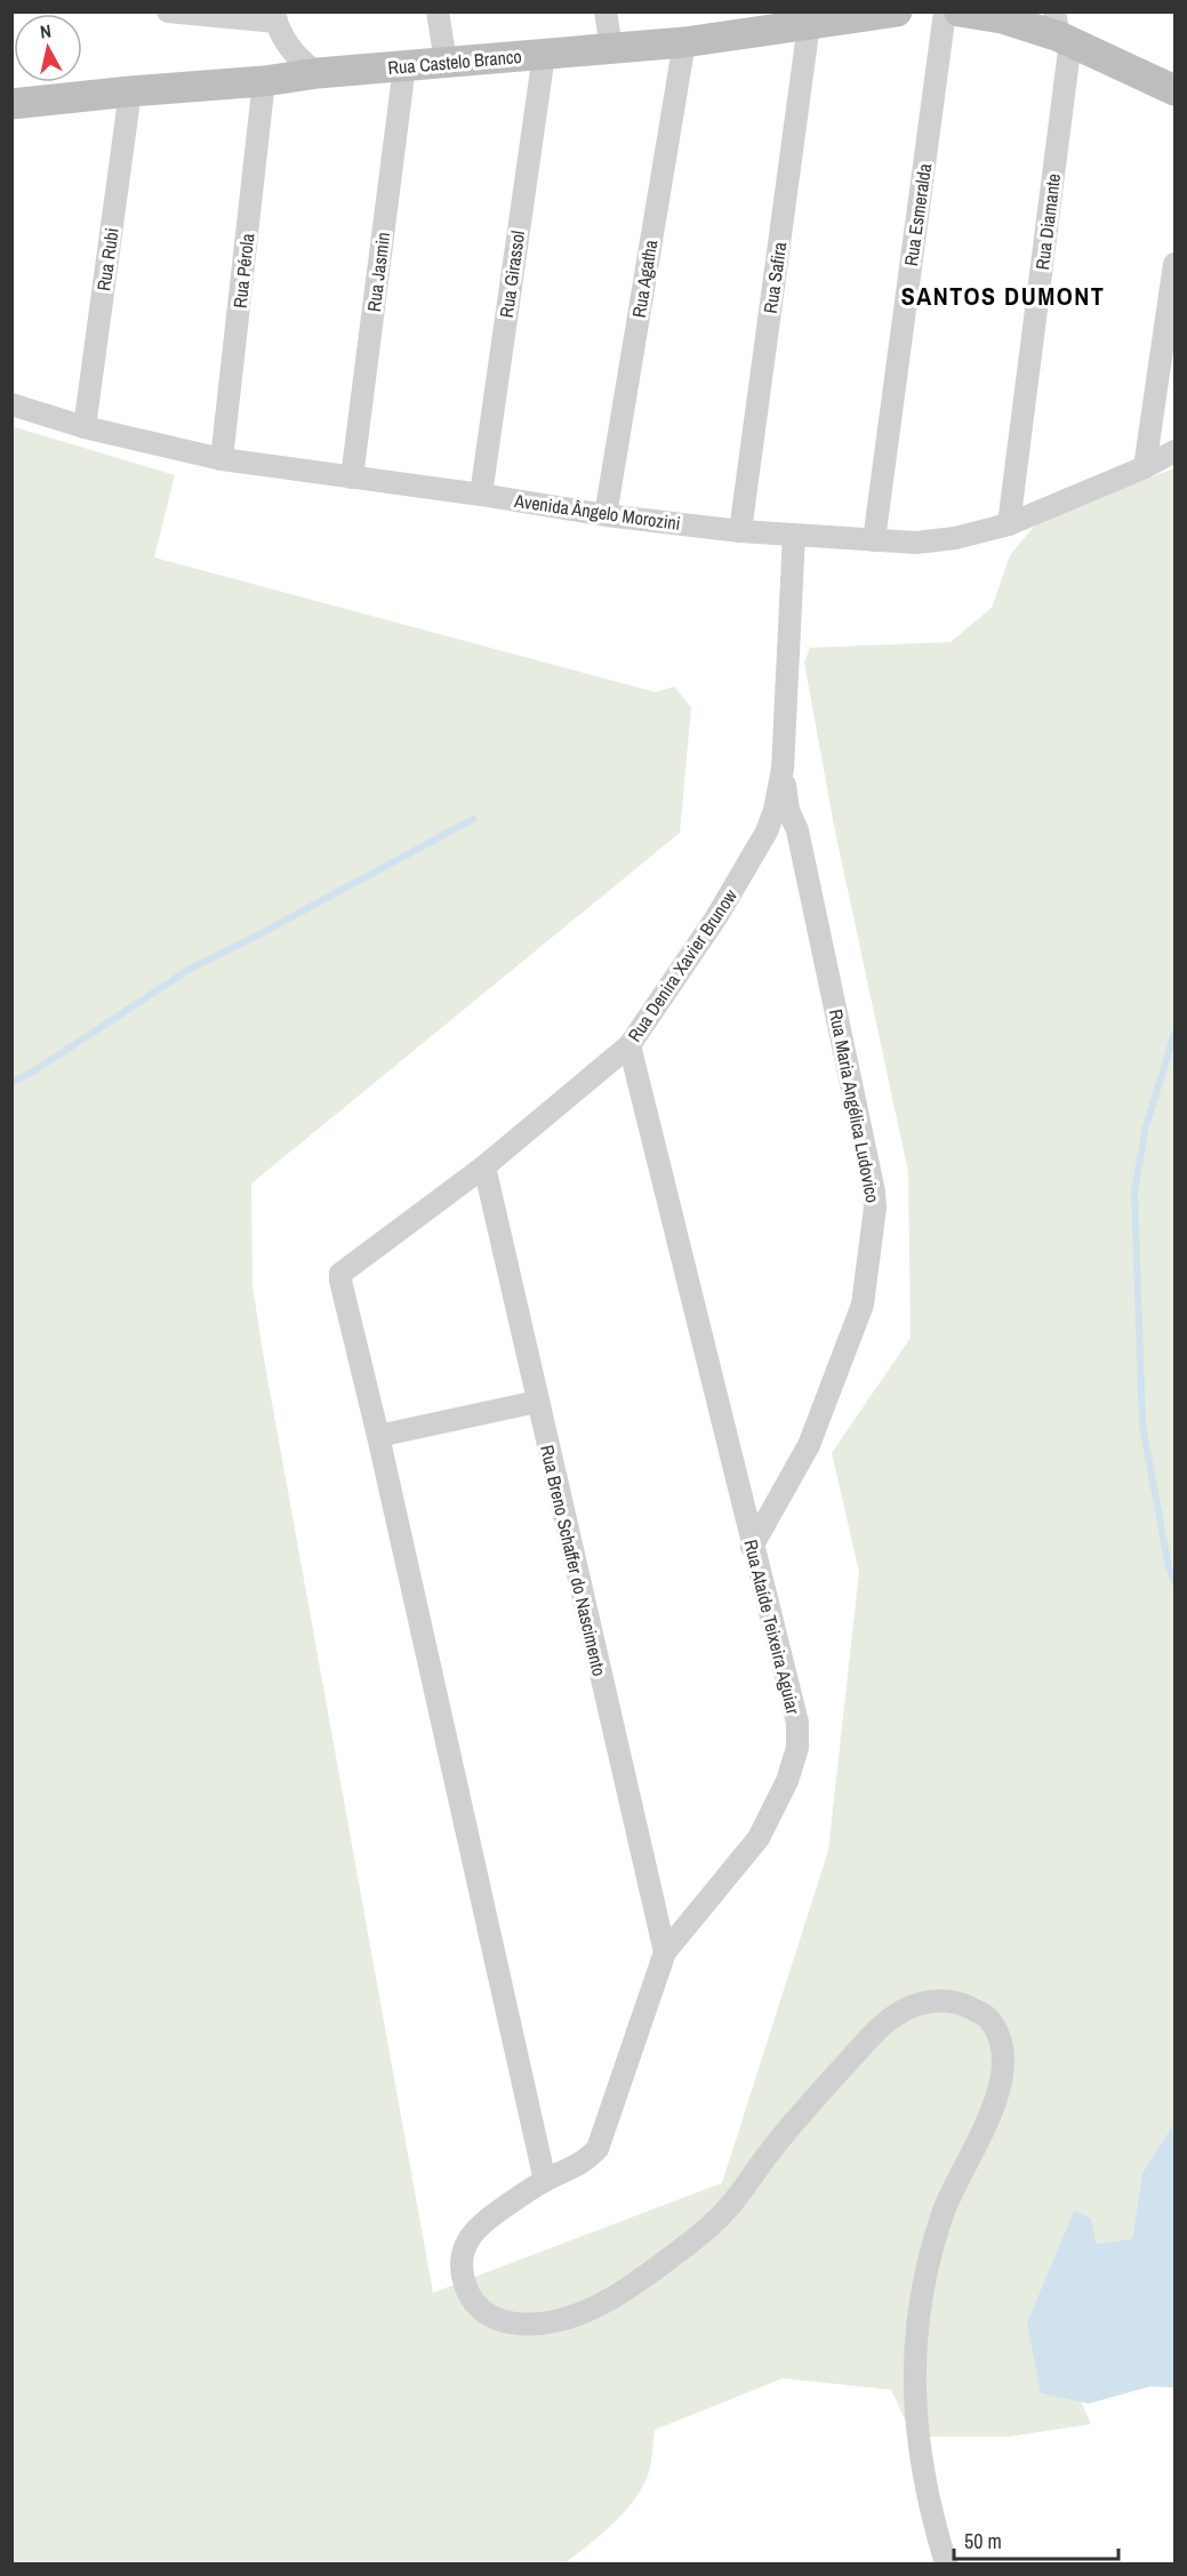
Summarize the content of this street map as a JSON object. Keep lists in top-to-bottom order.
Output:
{
  "streets": {
    "street": [
      "Rua Castelo Branco",
      "Rua Esmeralda",
      "Rua Diamante",
      "Rua Rubi",
      "Rua Pérola",
      "Rua Jasmin",
      "Rua Girassol",
      "Rua Safira",
      "Rua Agatha",
      "Avenida Ângelo Morozini",
      "Rua Denira Xavier Brunow",
      "Rua Maria Angélica Ludovico",
      "Rua Breno Schaffer do Nascimento",
      "Rua Ataíde Teixeira Aguiar"
    ]
  },
  "crossings": [
    ["Rua Castelo Branco", "Rua Rubi"],
    ["Rua Castelo Branco", "Rua Pérola"],
    ["Rua Castelo Branco", "Rua Jasmin"],
    ["Rua Castelo Branco", "Rua Girassol"],
    ["Rua Castelo Branco", "Rua Safira"],
    ["Rua Castelo Branco", "Rua Agatha"],
    ["Rua Esmeralda", "Avenida Ângelo Morozini"],
    ["Rua Diamante", "Avenida Ângelo Morozini"],
    ["Rua Rubi", "Avenida Ângelo Morozini"],
    ["Rua Pérola", "Avenida Ângelo Morozini"],
    ["Rua Jasmin", "Avenida Ângelo Morozini"],
    ["Rua Girassol", "Avenida Ângelo Morozini"],
    ["Rua Safira", "Avenida Ângelo Morozini"],
    ["Rua Agatha", "Avenida Ângelo Morozini"],
    ["Avenida Ângelo Morozini", "Rua Denira Xavier Brunow"],
    ["Rua Denira Xavier Brunow", "Rua Maria Angélica Ludovico"],
    ["Rua Denira Xavier Brunow", "Rua Breno Schaffer do Nascimento"],
    ["Rua Denira Xavier Brunow", "Rua Ataíde Teixeira Aguiar"],
    ["Rua Maria Angélica Ludovico", "Rua Ataíde Teixeira Aguiar"],
    ["Rua Breno Schaffer do Nascimento", "Rua Ataíde Teixeira Aguiar"]
  ],
  "districts": ["SANTOS DUMONT"],
  "scale_bar": "50 m",
  "north": "top"
}
